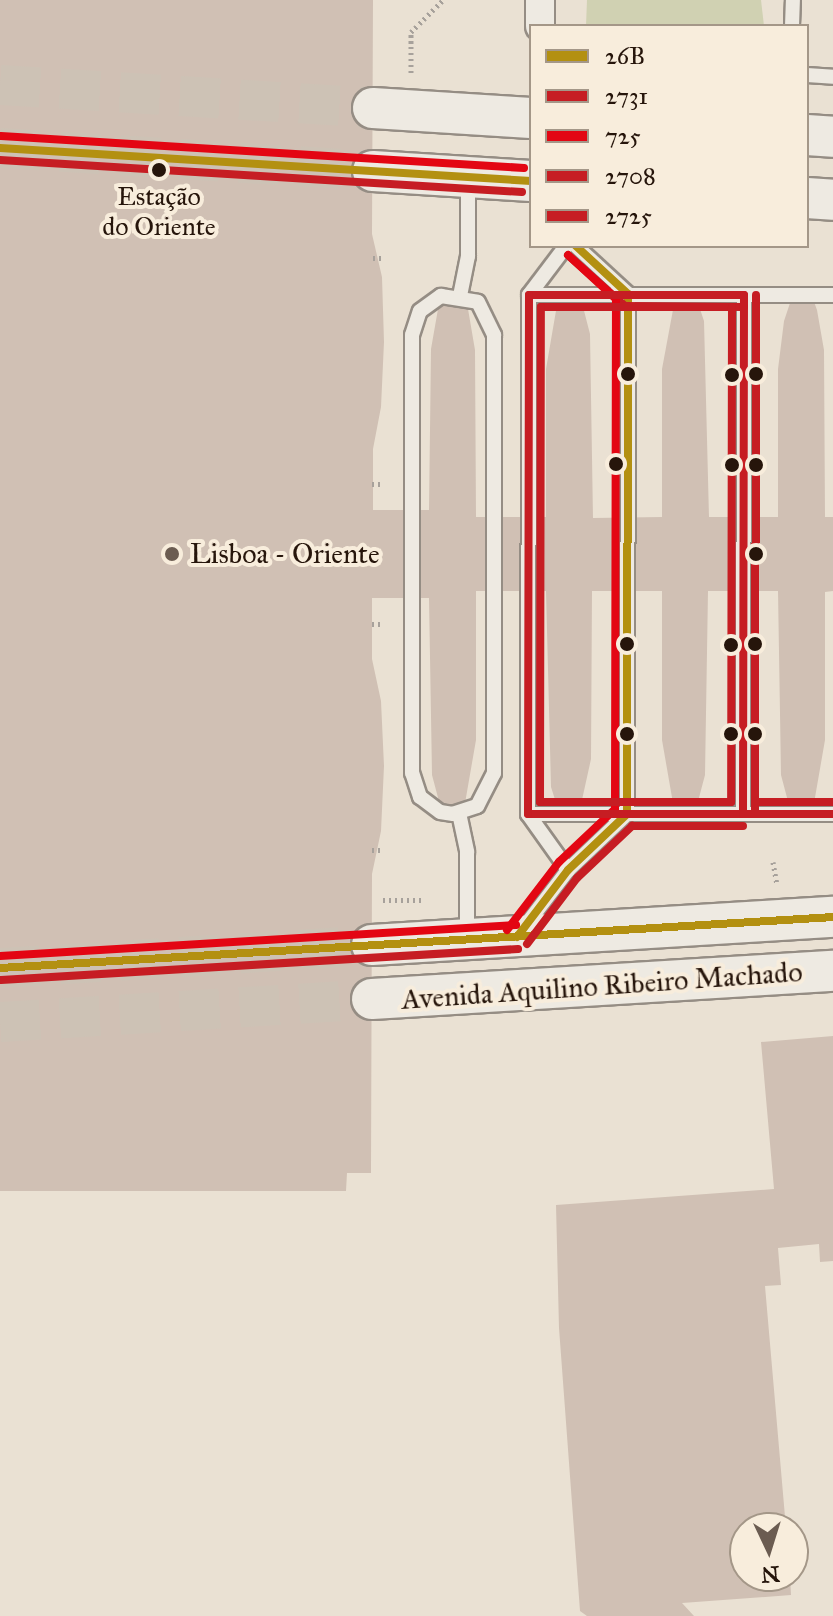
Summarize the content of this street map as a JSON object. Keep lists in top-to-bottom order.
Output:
{
  "streets": {
    "main road": ["Avenida Aquilino Ribeiro Machado"]
  },
  "places": ["Estação do Oriente", "Lisboa - Oriente"],
  "lines": [
    "transit line 725",
    "transit line 26B",
    "transit line 2731",
    "transit line 2708",
    "transit line 2725"
  ],
  "legend": [
    "26B",
    "2731",
    "725",
    "2708",
    "2725"
  ],
  "north": "bottom"
}
